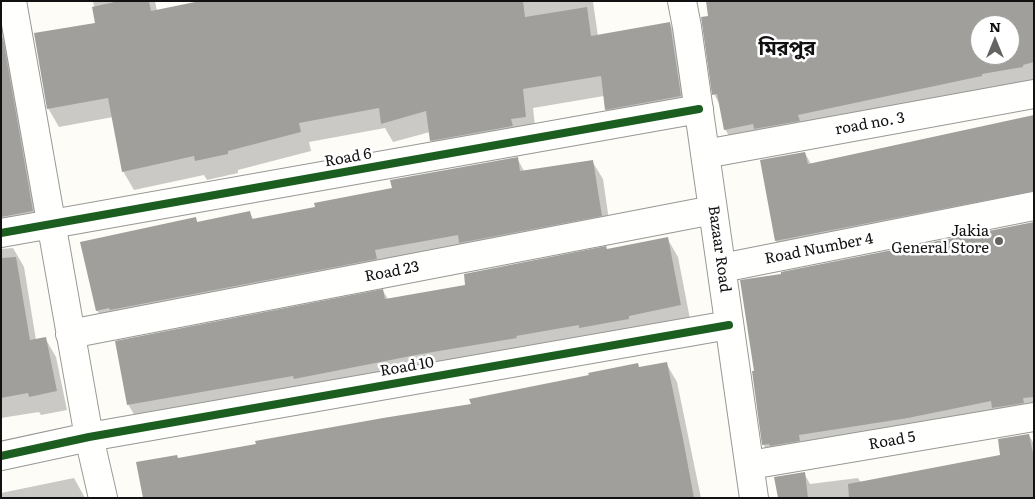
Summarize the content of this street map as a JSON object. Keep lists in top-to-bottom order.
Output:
{
  "streets": {
    "street": [
      "road no. 3",
      "Road 6",
      "Bazaar Road",
      "Road Number 4",
      "Road 23",
      "Road 10",
      "Road 5"
    ]
  },
  "crossings": [
    ["road no. 3", "Bazaar Road"],
    ["Road 6", "Bazaar Road"],
    ["Bazaar Road", "Road Number 4"],
    ["Bazaar Road", "Road 23"],
    ["Bazaar Road", "Road 10"],
    ["Bazaar Road", "Road 5"]
  ],
  "districts": ["মিরপুর"],
  "places": ["Jakia General Store"],
  "north": "top"
}
